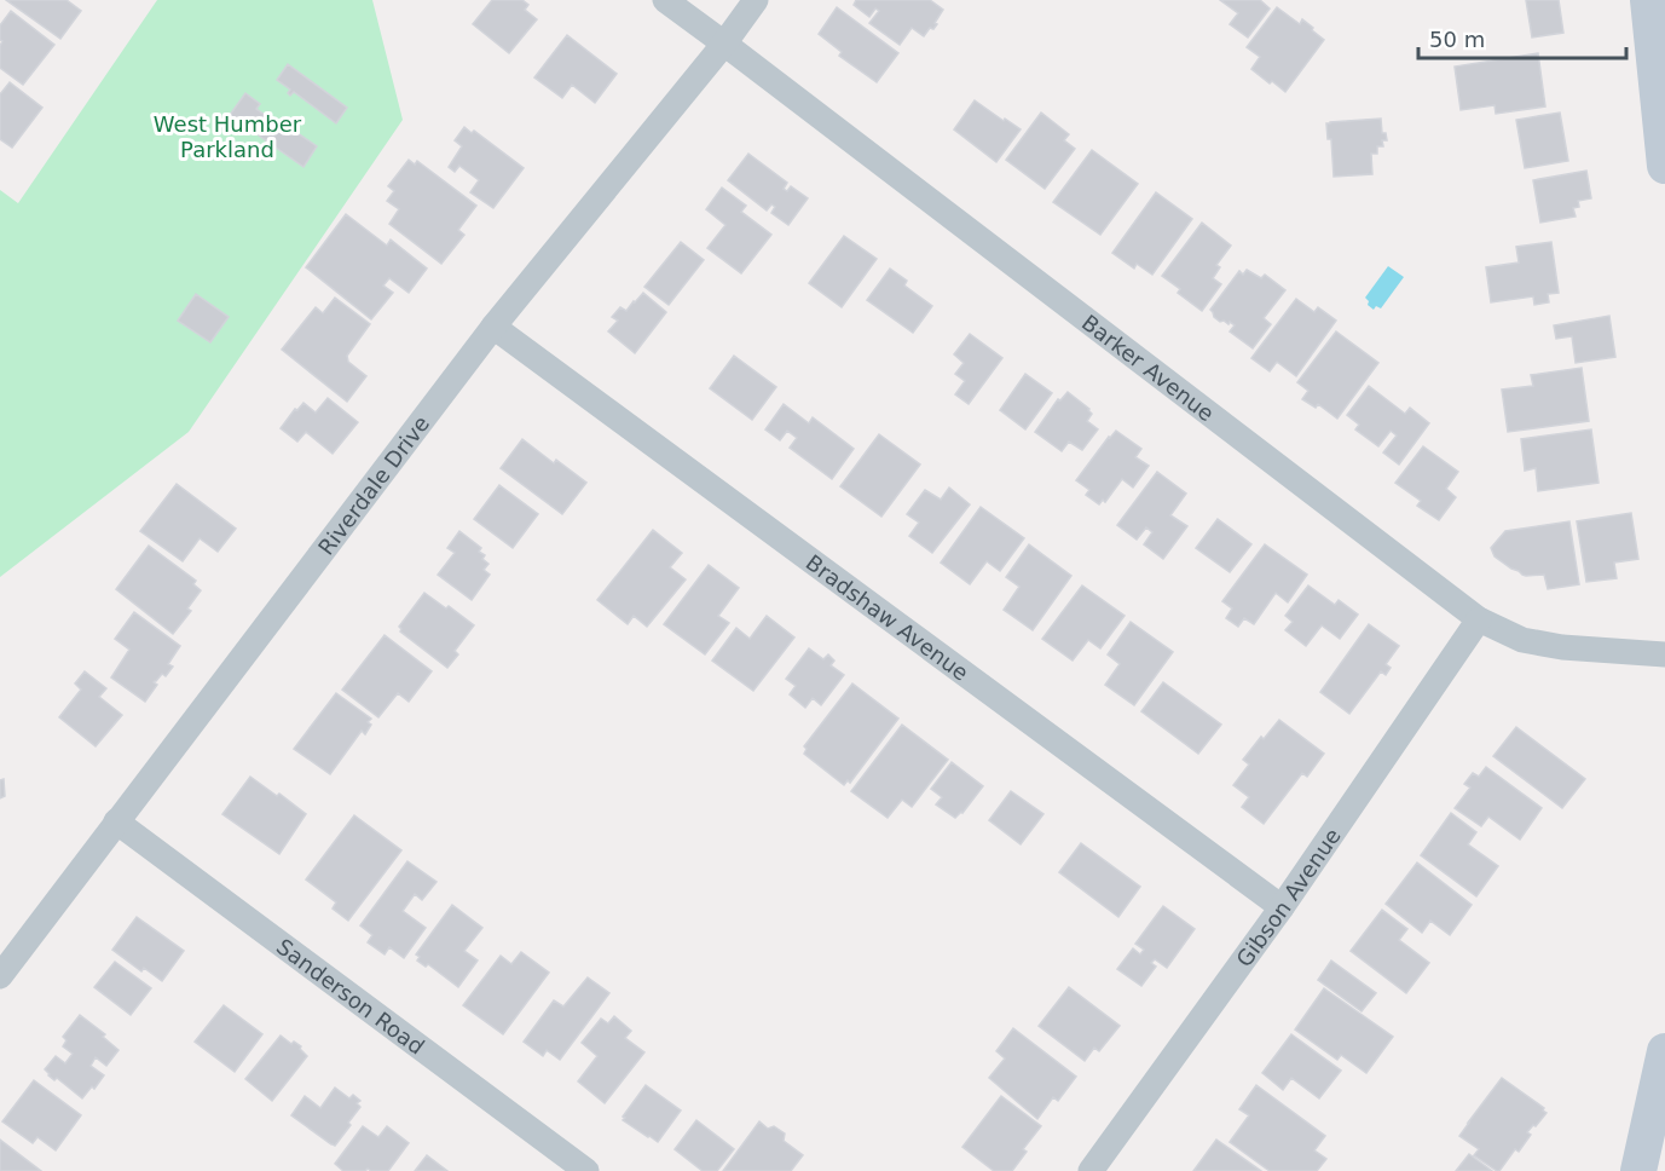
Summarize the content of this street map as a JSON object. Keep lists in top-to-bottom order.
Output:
{
  "streets": {
    "street": [
      "Barker Avenue",
      "Riverdale Drive",
      "Bradshaw Avenue",
      "Gibson Avenue",
      "Sanderson Road"
    ]
  },
  "crossings": [
    ["Barker Avenue", "Riverdale Drive"],
    ["Barker Avenue", "Gibson Avenue"],
    ["Riverdale Drive", "Bradshaw Avenue"],
    ["Riverdale Drive", "Sanderson Road"],
    ["Bradshaw Avenue", "Gibson Avenue"]
  ],
  "parks": ["West Humber Parkland"],
  "scale_bar": "50 m"
}
